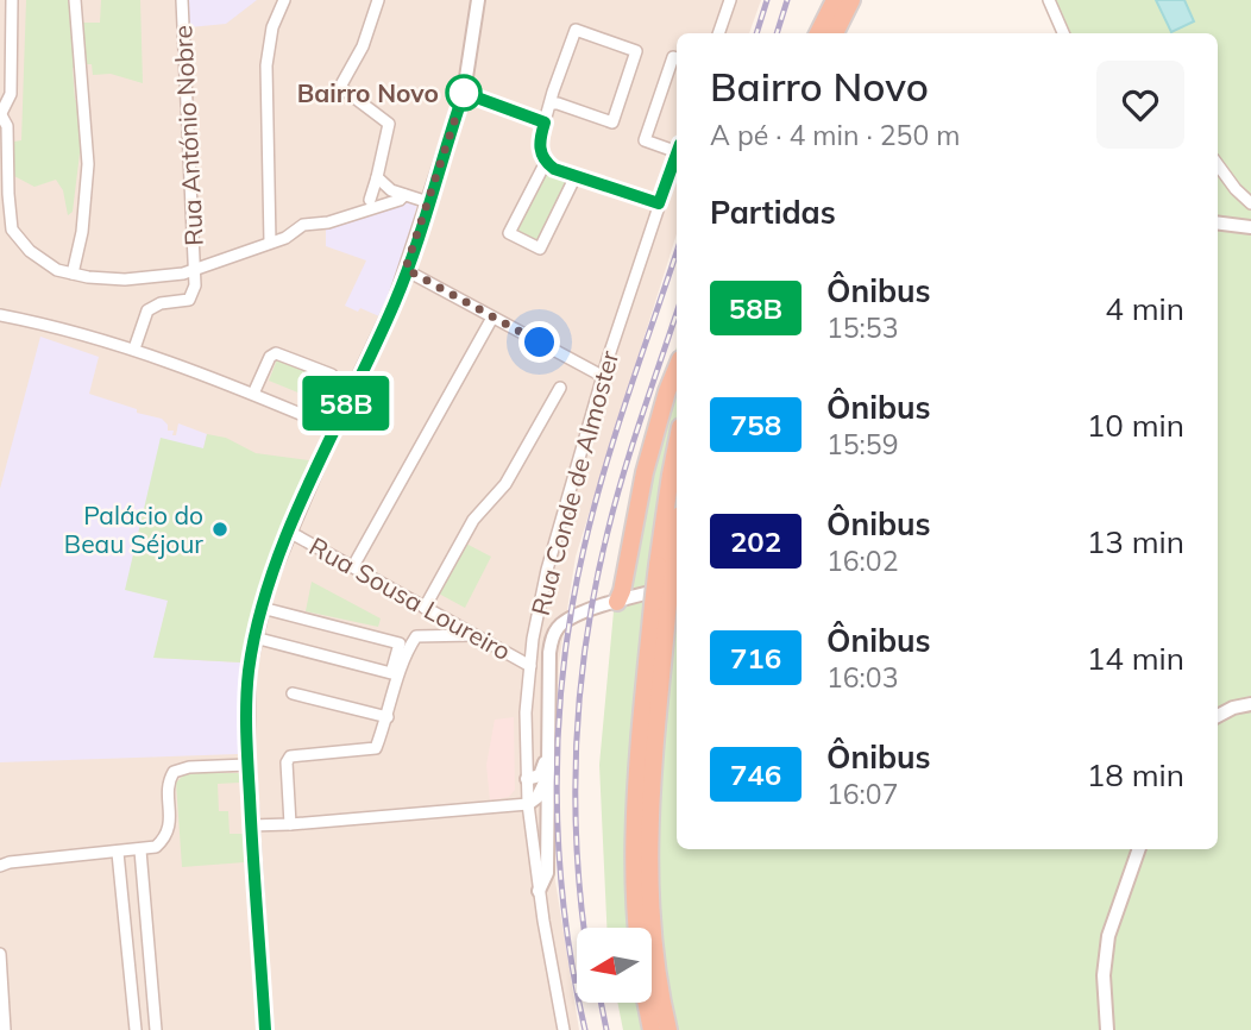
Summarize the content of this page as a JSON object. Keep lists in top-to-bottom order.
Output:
{
  "streets": {
    "street": ["Rua António Nobre", "Rua Conde de Almoster", "Rua Sousa Loureiro"]
  },
  "crossings": [
    ["Rua Conde de Almoster", "Rua Sousa Loureiro"]
  ],
  "places": ["Bairro Novo", "Palácio do Beau Séjour"],
  "lines": ["bus line 58B"],
  "north": "left",
  "page": {
    "on_map": "58B",
    "heading": [
      ["Bairro Novo", "A pé · 4 min · 250 m"],
      "Partidas"
    ],
    "list": [
      {
        "mark": "58B",
        "name": "Ônibus",
        "note": "15:53",
        "value": "4 min"
      },
      {
        "mark": "758",
        "name": "Ônibus",
        "note": "15:59",
        "value": "10 min"
      },
      {
        "mark": "202",
        "name": "Ônibus",
        "note": "16:02",
        "value": "13 min"
      },
      {
        "mark": "716",
        "name": "Ônibus",
        "note": "16:03",
        "value": "14 min"
      },
      {
        "mark": "746",
        "name": "Ônibus",
        "note": "16:07",
        "value": "18 min"
      }
    ]
  }
}
